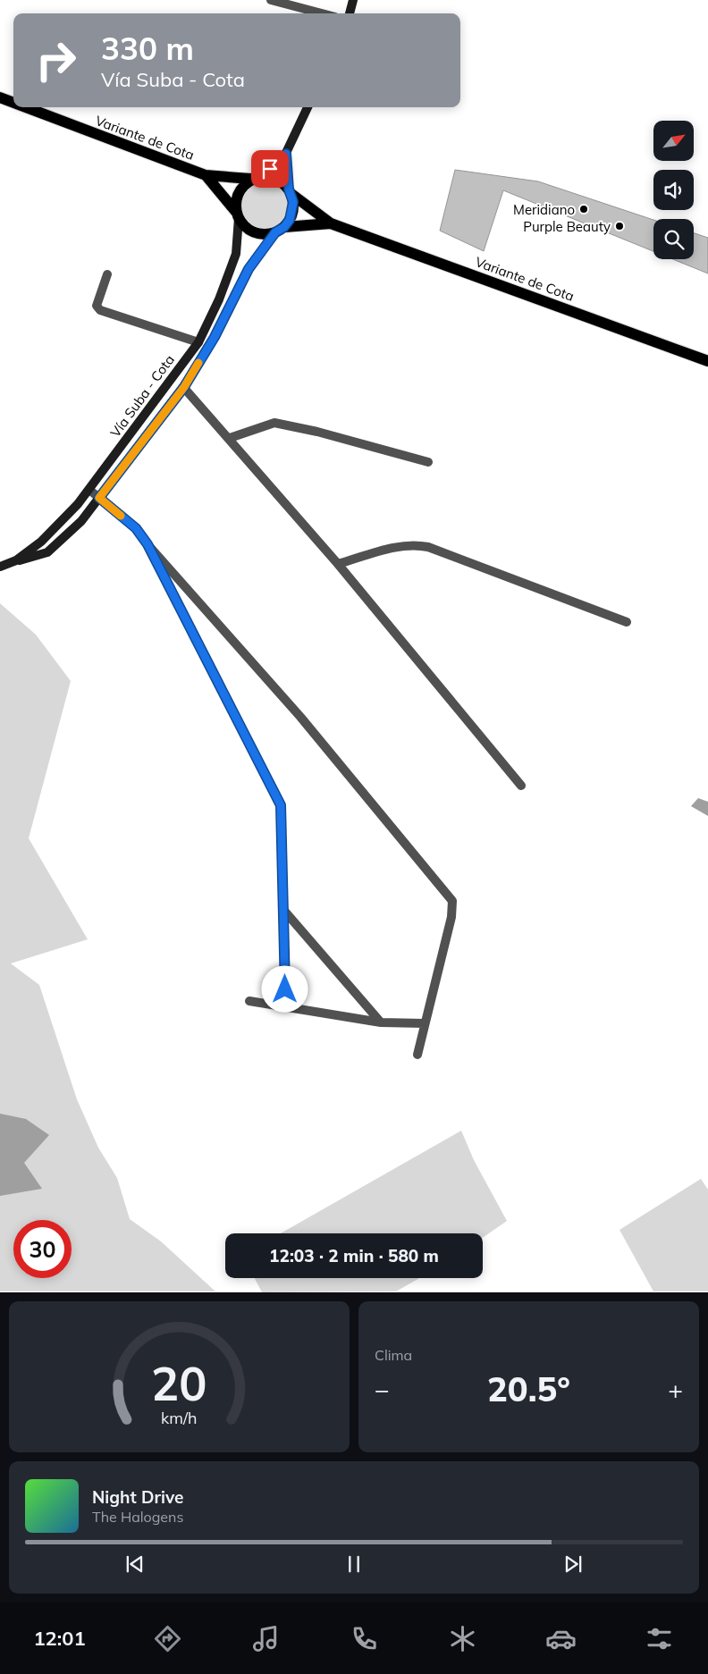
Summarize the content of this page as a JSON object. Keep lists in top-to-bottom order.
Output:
{
  "streets": {
    "main road": ["Variante de Cota", "Vía Suba - Cota"]
  },
  "crossings": [
    ["Variante de Cota", "Vía Suba - Cota"]
  ],
  "places": ["Meridiano", "Purple Beauty"],
  "north": "top right",
  "page": {
    "turn": ["330 m", "Vía Suba - Cota"],
    "limit": "30",
    "trip": "12:03 · 2 min · 580 m",
    "tile": "Clima",
    "heat": ["−", "20.5°", "+"],
    "song": ["Night Drive", "The Halogens"],
    "tabs": "12:01",
    "gauge": ["20", "km/h"]
  }
}
